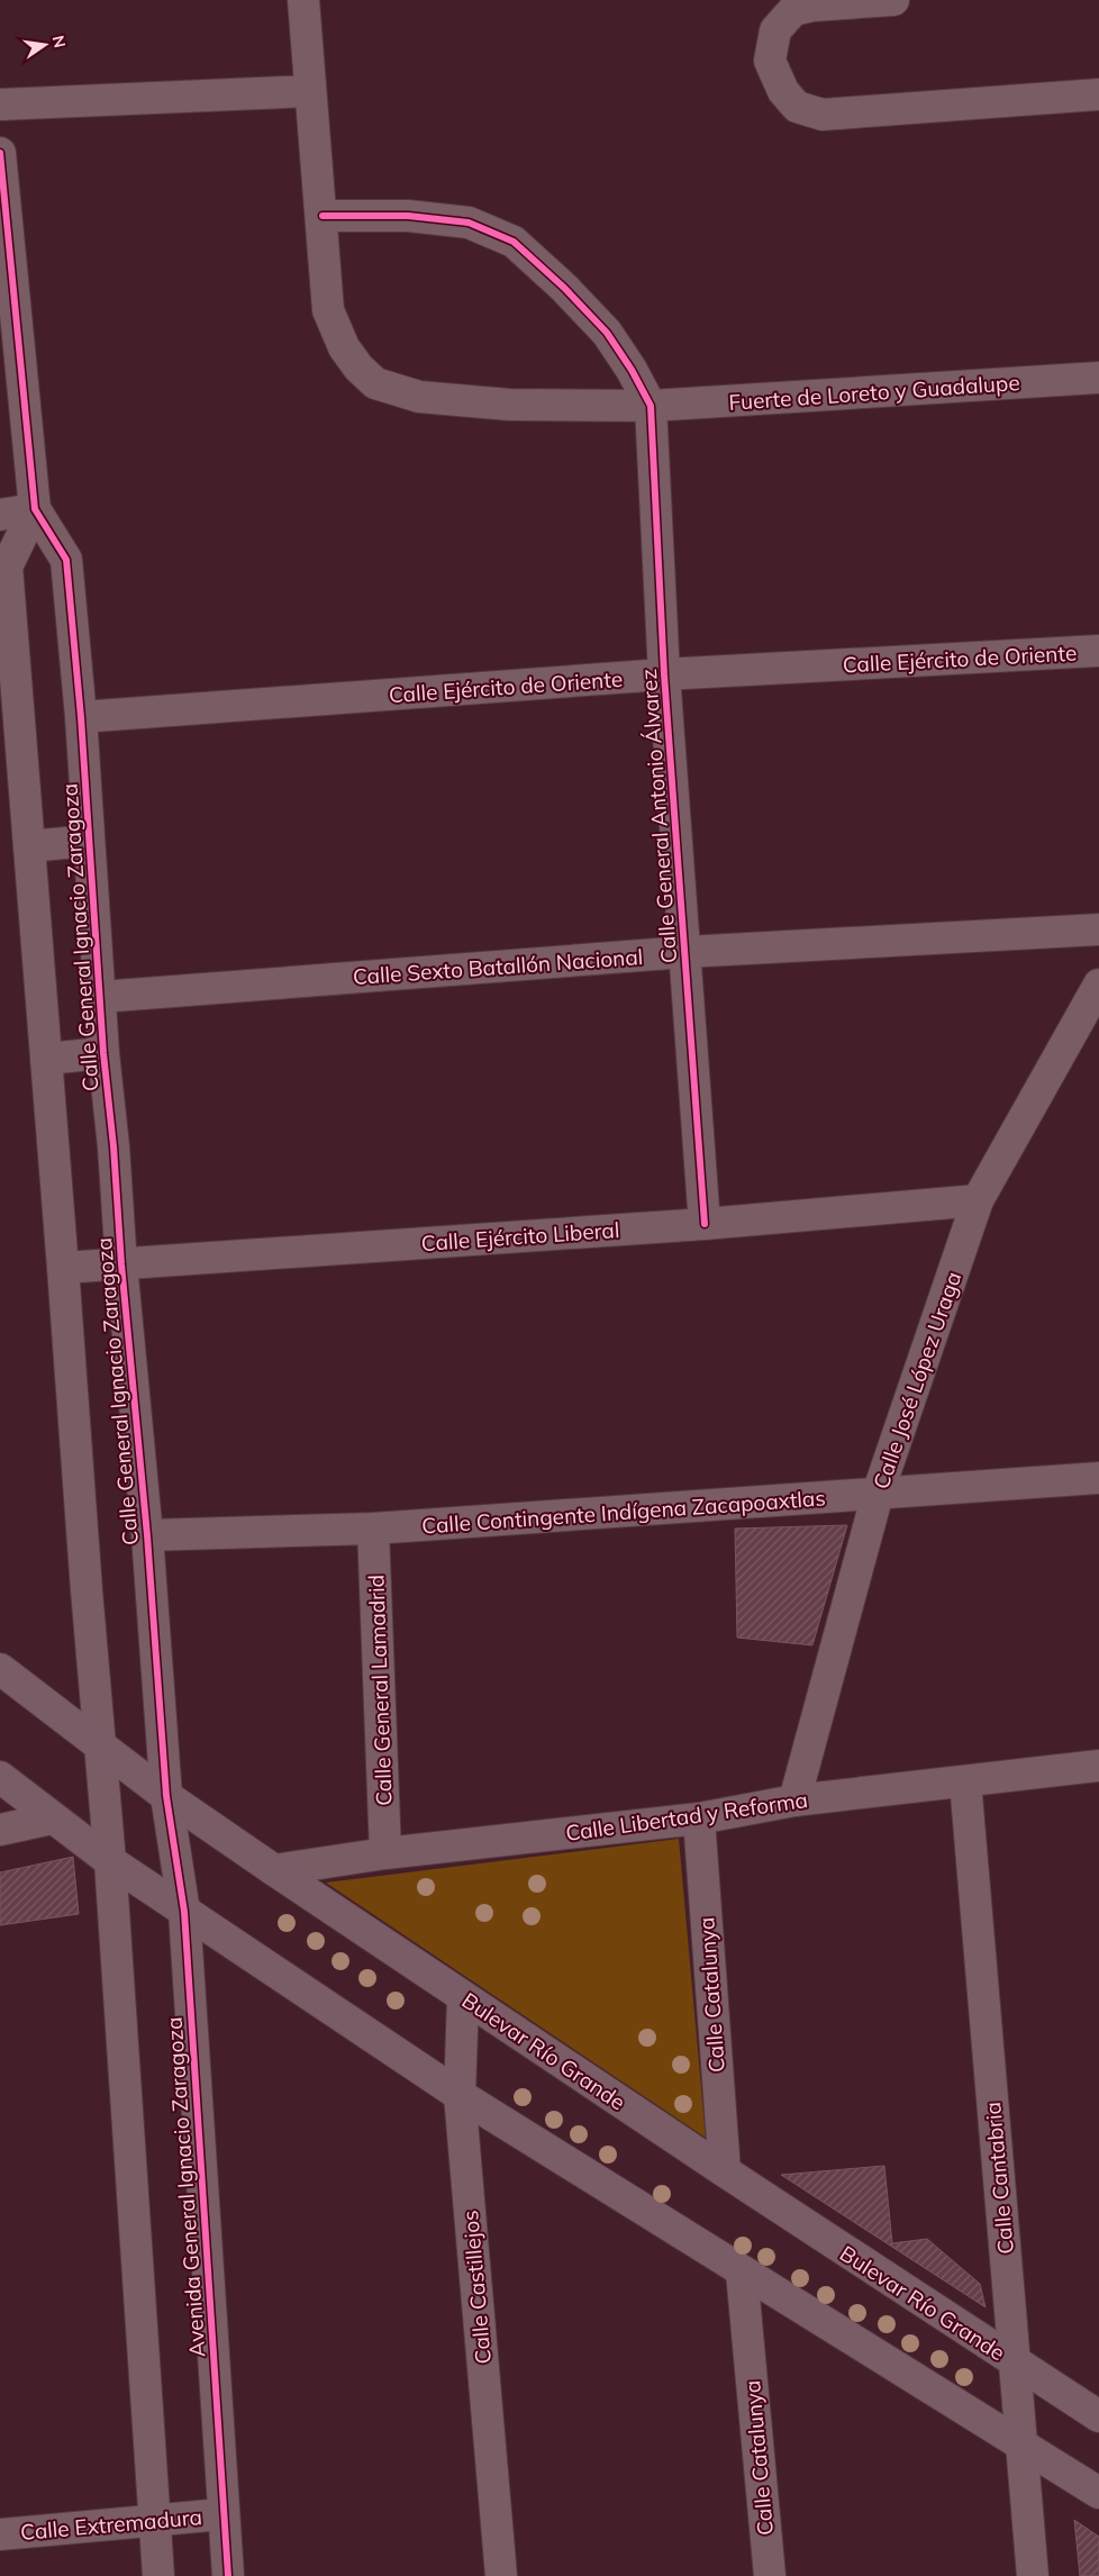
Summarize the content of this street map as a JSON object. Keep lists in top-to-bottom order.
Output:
{
  "streets": {
    "main road": ["Bulevar Río Grande"],
    "street": [
      "Fuerte de Loreto y Guadalupe",
      "Calle Ejército de Oriente",
      "Calle General Antonio Álvarez",
      "Calle General Ignacio Zaragoza",
      "Calle Sexto Batallón Nacional",
      "Calle Ejército Liberal",
      "Calle José López Uraga",
      "Calle Contingente Indígena Zacapoaxtlas",
      "Calle General Lamadrid",
      "Calle Libertad y Reforma",
      "Calle Catalunya",
      "Calle Cantabria",
      "Avenida General Ignacio Zaragoza",
      "Calle Castillejos",
      "Calle Extremadura"
    ]
  },
  "crossings": [
    ["Fuerte de Loreto y Guadalupe", "Calle General Antonio Álvarez"],
    ["Calle Ejército de Oriente", "Calle General Antonio Álvarez"],
    ["Calle Ejército de Oriente", "Calle General Ignacio Zaragoza"],
    ["Calle General Antonio Álvarez", "Calle Sexto Batallón Nacional"],
    ["Calle General Antonio Álvarez", "Calle Ejército Liberal"],
    ["Calle General Ignacio Zaragoza", "Calle Sexto Batallón Nacional"],
    ["Calle General Ignacio Zaragoza", "Calle Ejército Liberal"],
    ["Calle General Ignacio Zaragoza", "Calle Contingente Indígena Zacapoaxtlas"],
    ["Calle General Ignacio Zaragoza", "Bulevar Río Grande"],
    ["Calle General Ignacio Zaragoza", "Avenida General Ignacio Zaragoza"],
    ["Calle Ejército Liberal", "Calle José López Uraga"],
    ["Calle José López Uraga", "Calle Contingente Indígena Zacapoaxtlas"],
    ["Calle José López Uraga", "Calle Libertad y Reforma"],
    ["Calle Contingente Indígena Zacapoaxtlas", "Calle General Lamadrid"],
    ["Calle General Lamadrid", "Calle Libertad y Reforma"],
    ["Calle Libertad y Reforma", "Calle Catalunya"],
    ["Calle Libertad y Reforma", "Bulevar Río Grande"],
    ["Calle Libertad y Reforma", "Calle Cantabria"],
    ["Calle Catalunya", "Bulevar Río Grande"],
    ["Bulevar Río Grande", "Calle Cantabria"],
    ["Bulevar Río Grande", "Avenida General Ignacio Zaragoza"],
    ["Bulevar Río Grande", "Calle Castillejos"],
    ["Avenida General Ignacio Zaragoza", "Calle Extremadura"]
  ],
  "north": "right"
}
